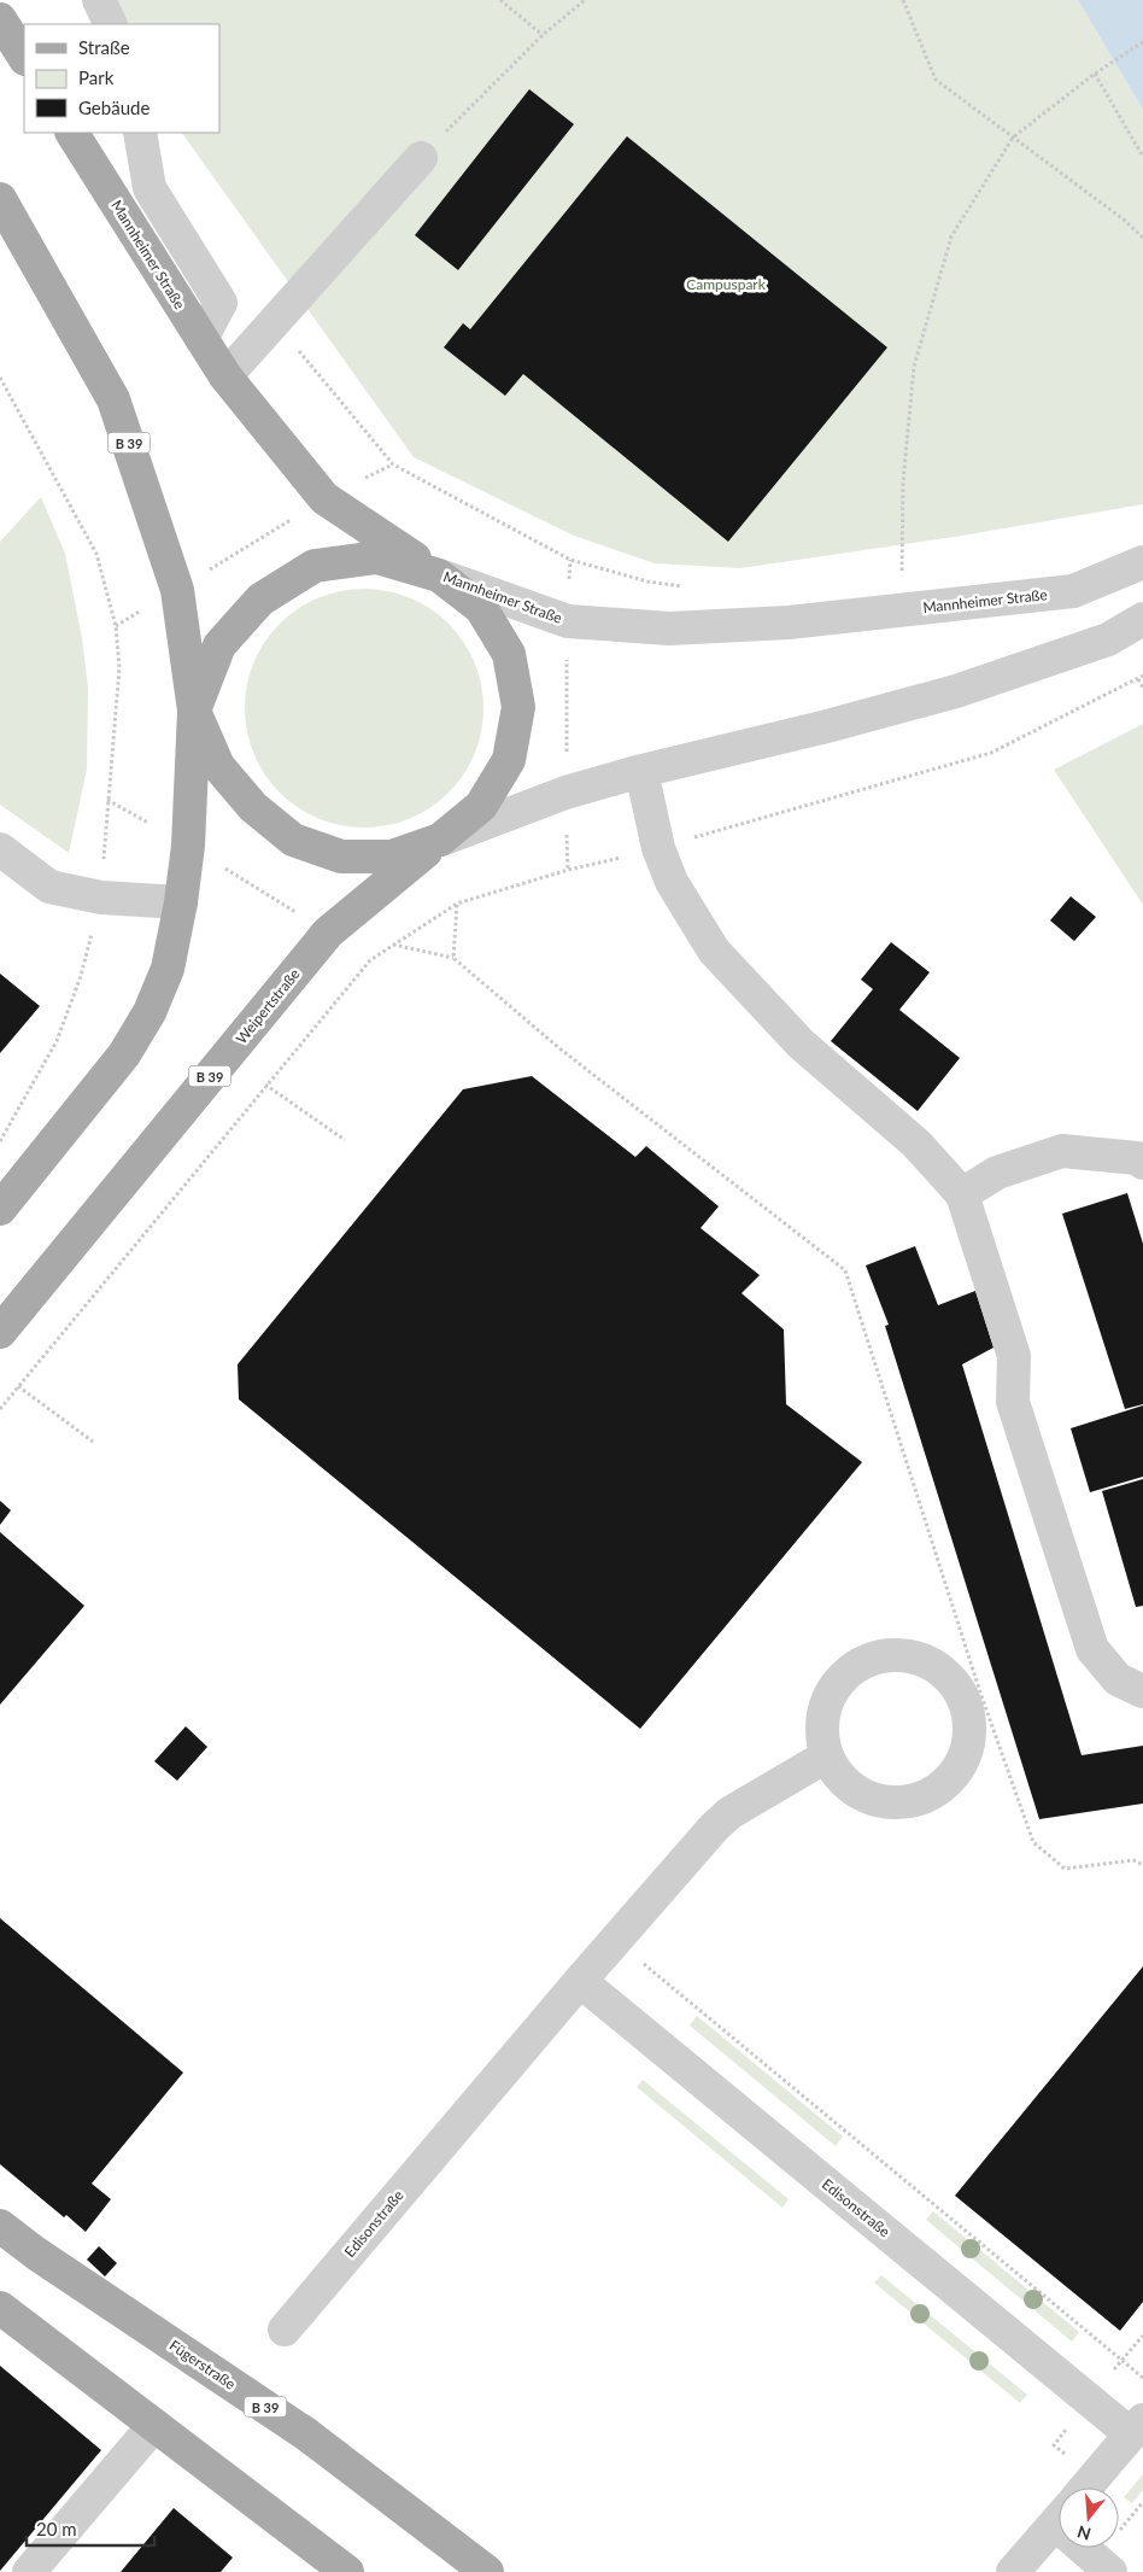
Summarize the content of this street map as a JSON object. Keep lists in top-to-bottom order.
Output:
{
  "streets": {
    "main road": [
      "Mannheimer Straße",
      "B 39",
      "Weipertstraße",
      "Fügerstraße"
    ],
    "street": ["Edisonstraße"]
  },
  "crossings": [
    ["Mannheimer Straße", "B 39"],
    ["B 39", "Weipertstraße"]
  ],
  "parks": ["Campuspark"],
  "legend": ["Straße", "Park", "Gebäude"],
  "scale_bar": "20 m",
  "north": "bottom"
}
